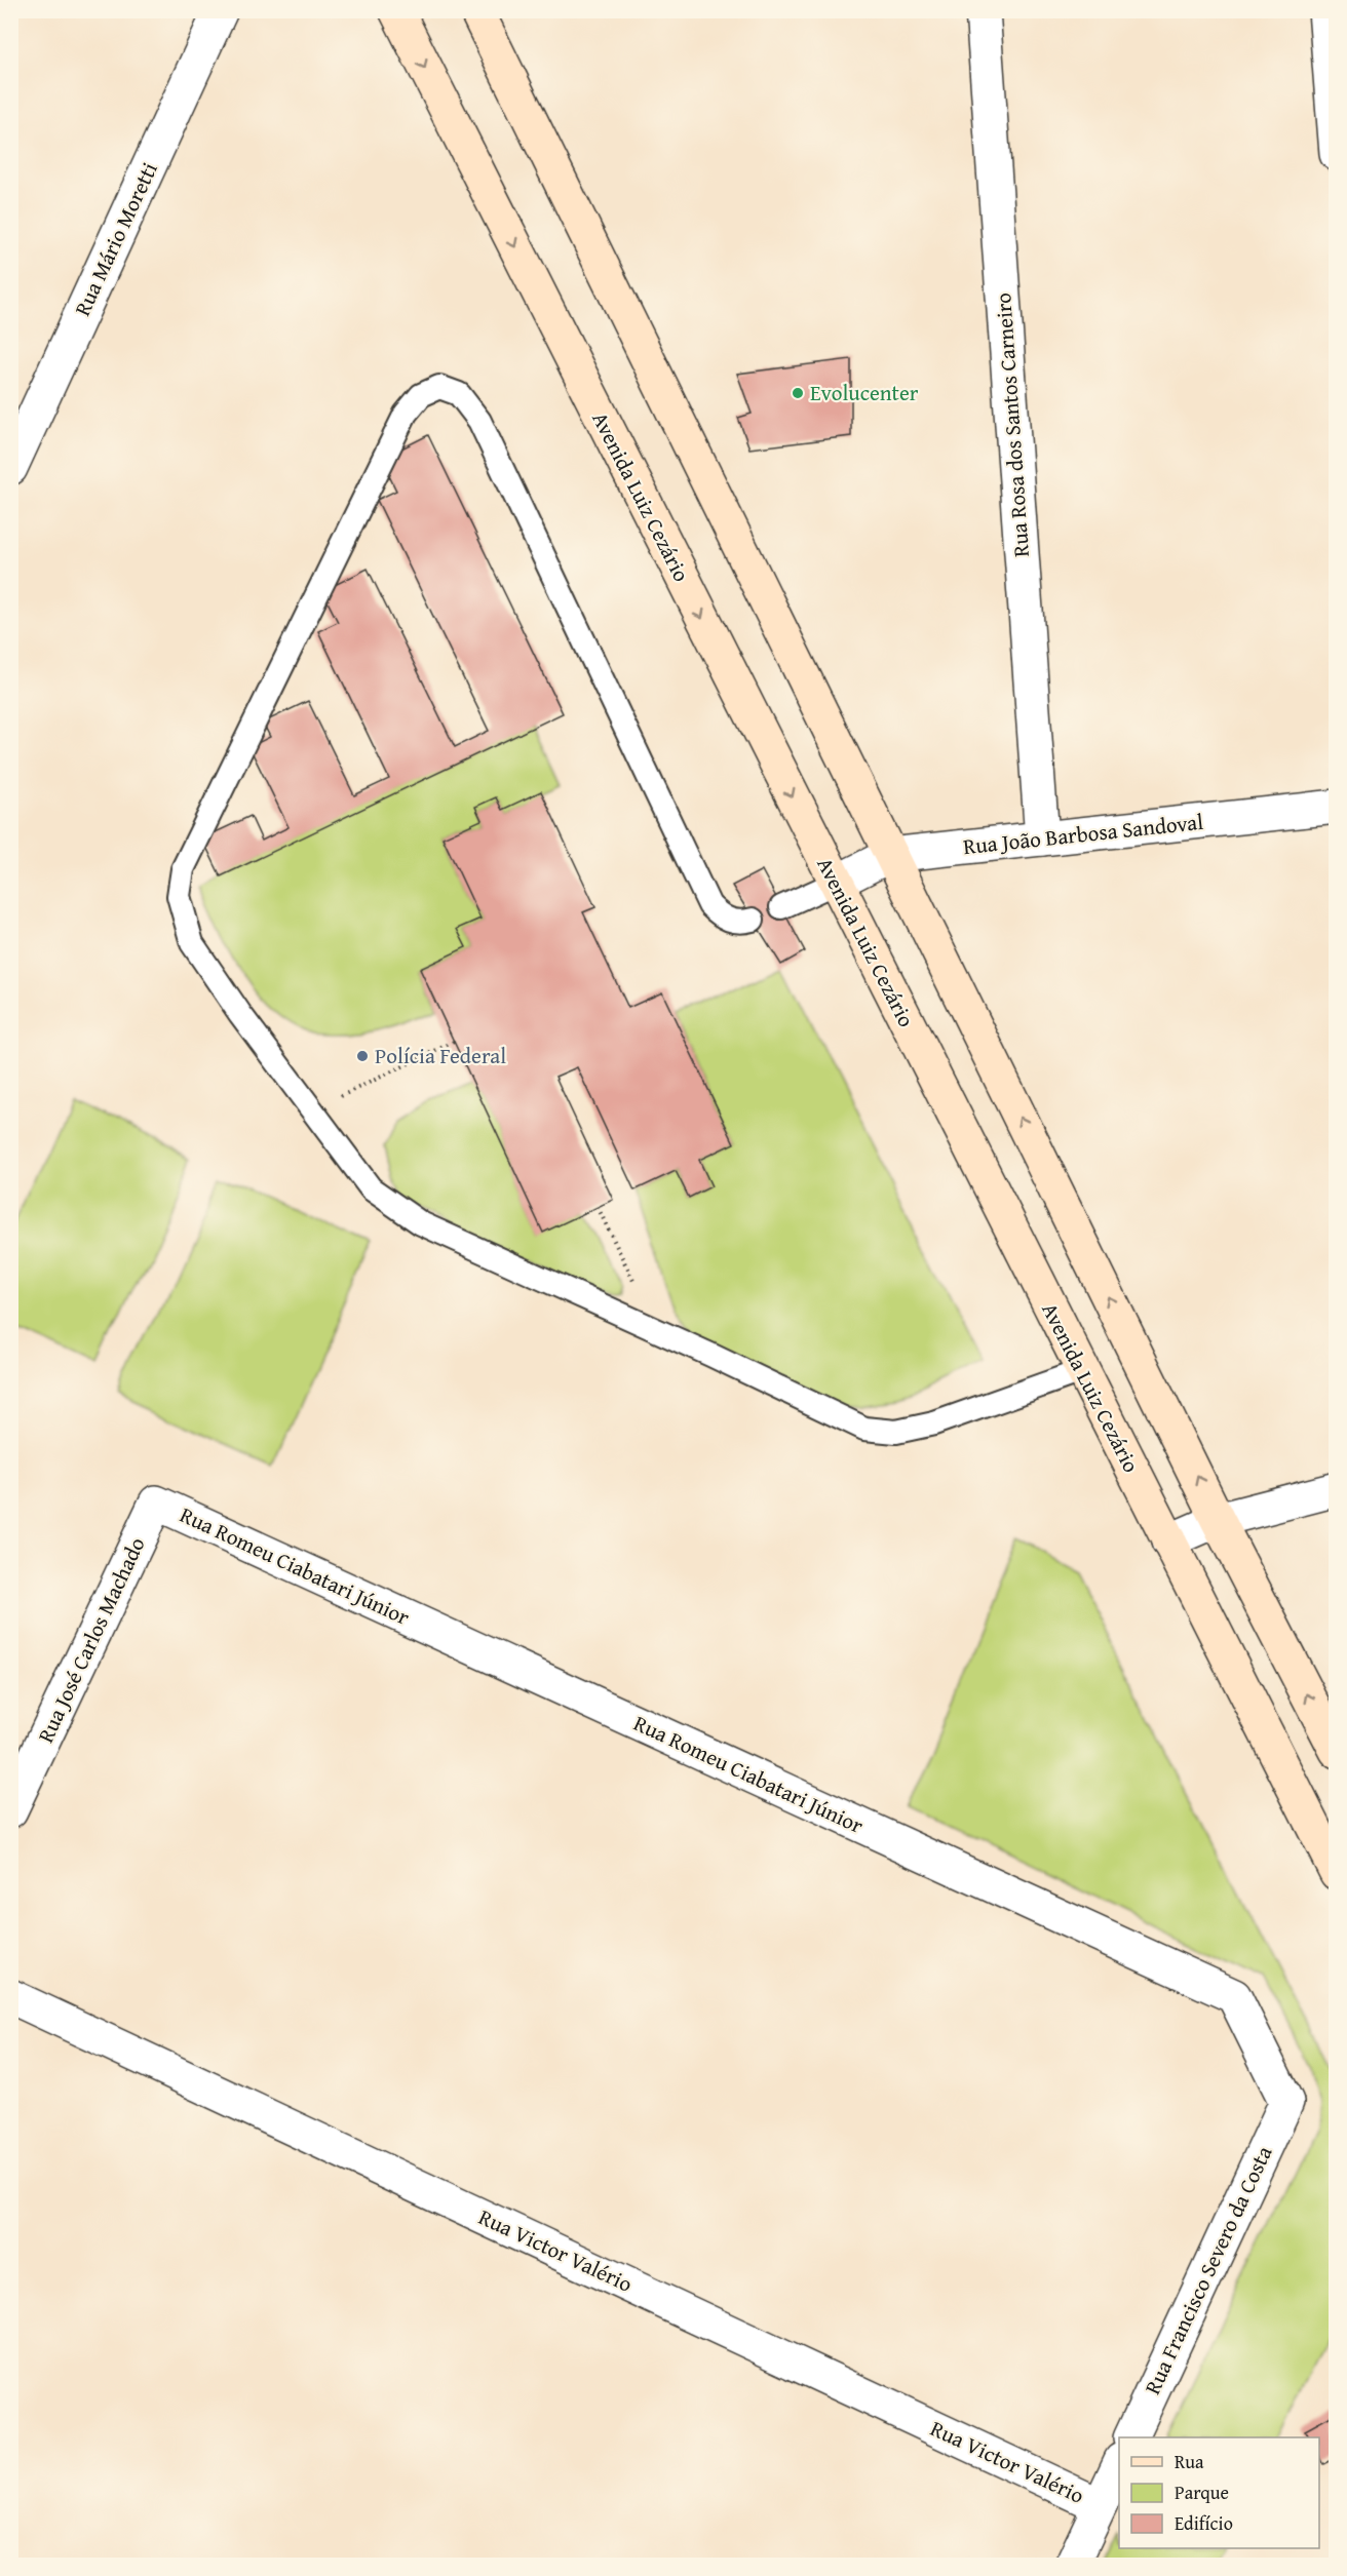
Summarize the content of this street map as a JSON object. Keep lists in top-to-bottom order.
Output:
{
  "streets": {
    "street": [
      "Rua Mário Moretti",
      "Rua Rosa dos Santos Carneiro",
      "Avenida Luiz Cezário",
      "Rua João Barbosa Sandoval",
      "Rua Romeu Ciabatari Júnior",
      "Rua José Carlos Machado",
      "Rua Victor Valério",
      "Rua Francisco Severo da Costa"
    ]
  },
  "crossings": [
    ["Rua Rosa dos Santos Carneiro", "Rua João Barbosa Sandoval"],
    ["Avenida Luiz Cezário", "Rua João Barbosa Sandoval"],
    ["Rua Romeu Ciabatari Júnior", "Rua José Carlos Machado"],
    ["Rua Romeu Ciabatari Júnior", "Rua Francisco Severo da Costa"]
  ],
  "places": ["Evolucenter", "Polícia Federal"],
  "legend": ["Rua", "Parque", "Edifício"]
}
